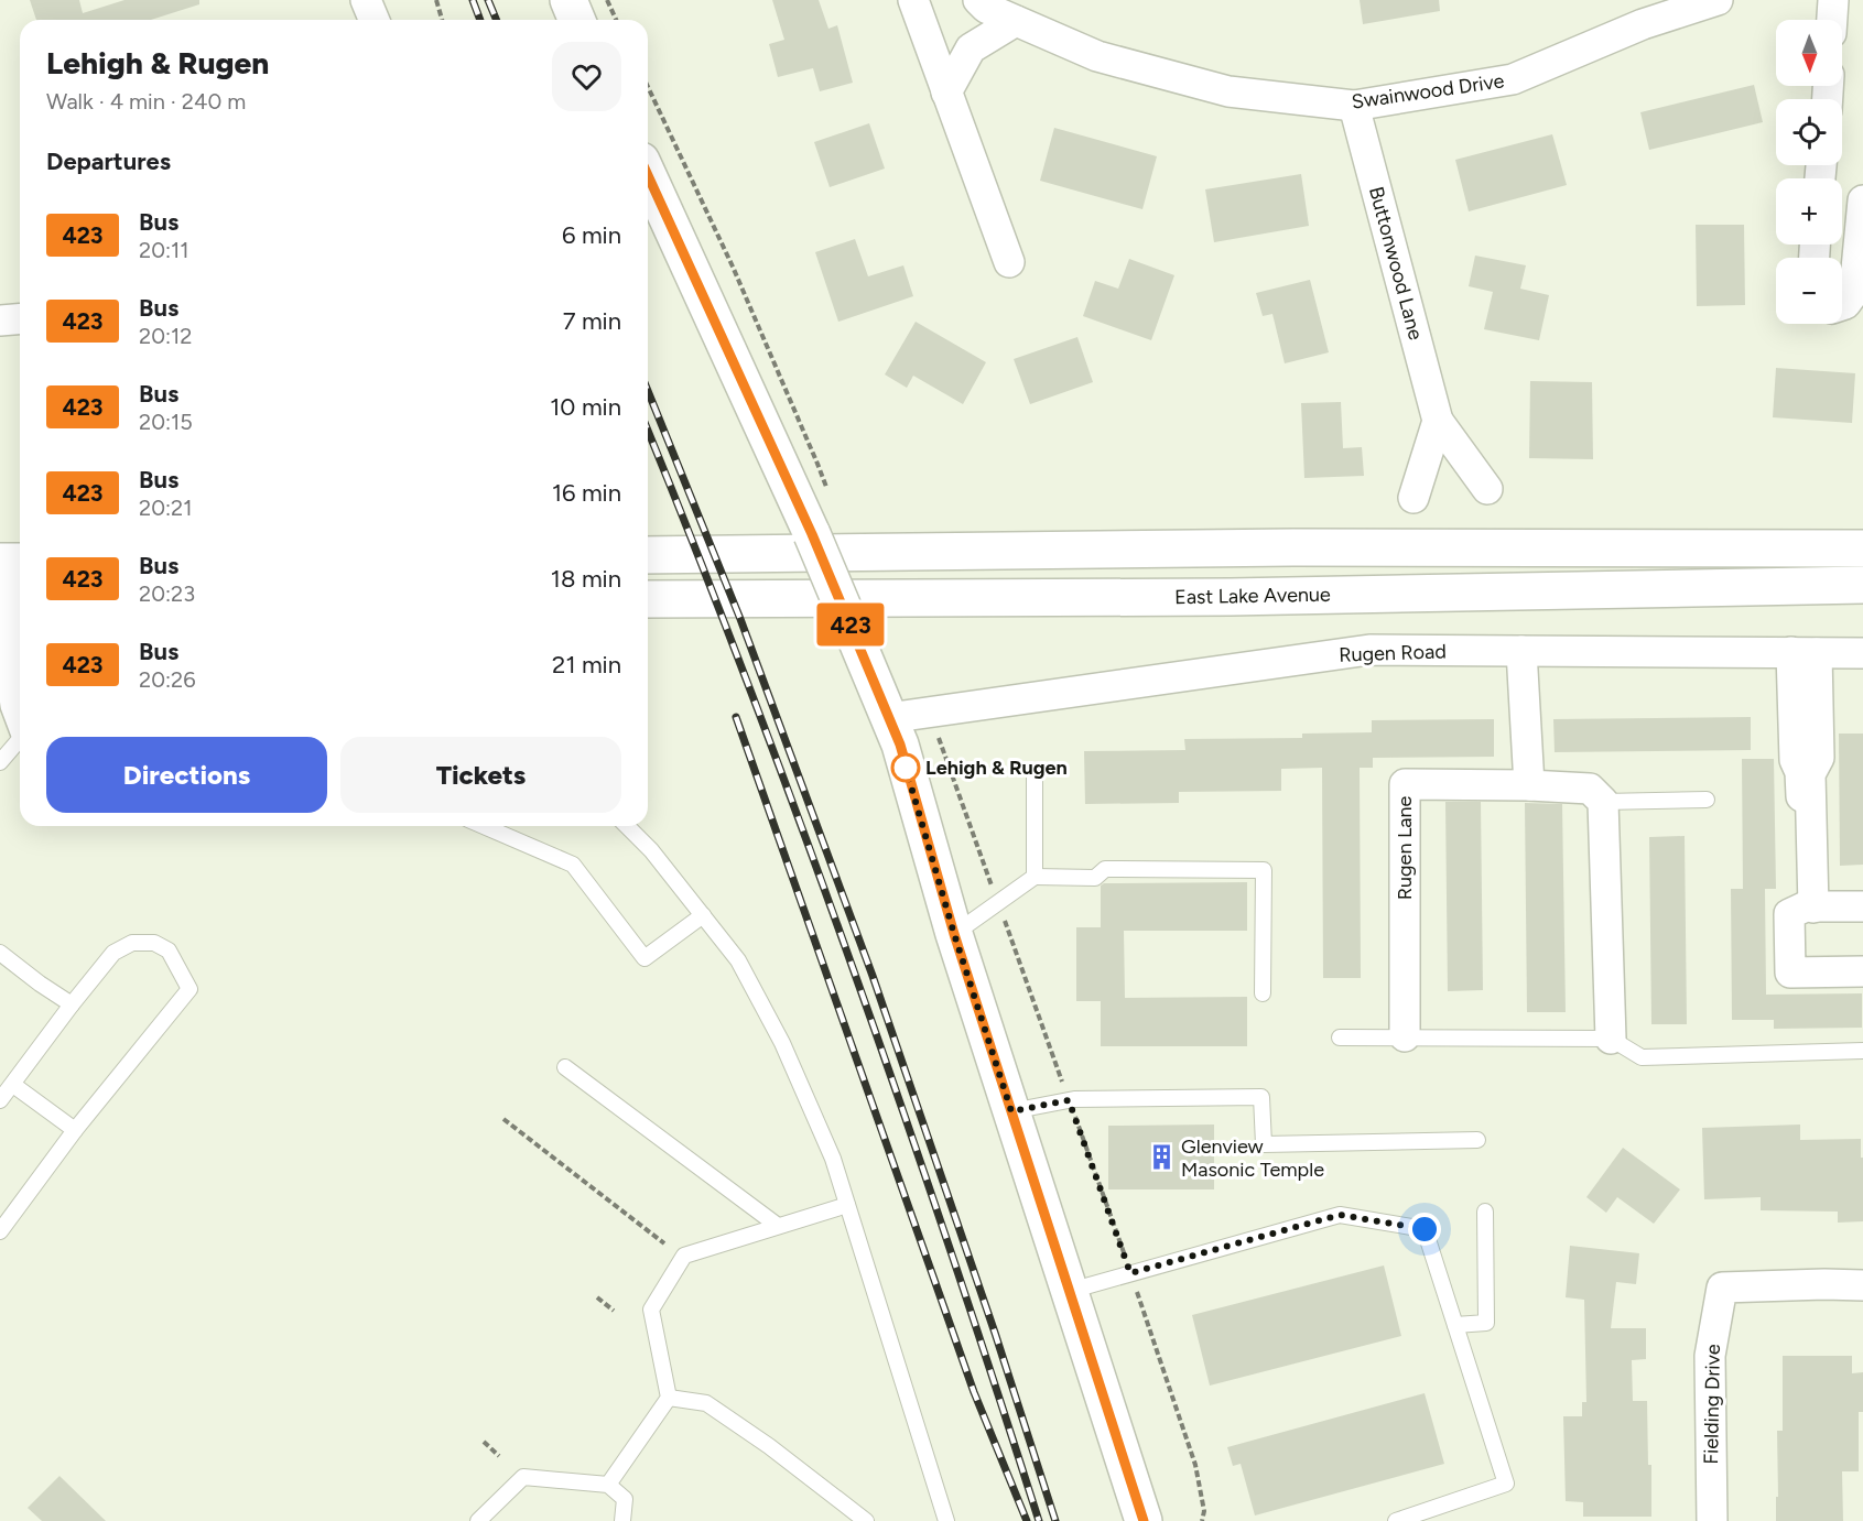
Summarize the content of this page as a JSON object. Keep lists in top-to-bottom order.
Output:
{
  "streets": {
    "main road": ["East Lake Avenue"],
    "street": [
      "Swainwood Drive",
      "Buttonwood Lane",
      "Rugen Road",
      "Rugen Lane",
      "Fielding Drive"
    ]
  },
  "crossings": [
    ["Swainwood Drive", "Buttonwood Lane"]
  ],
  "places": {
    "other": ["Lehigh & Rugen"],
    "building": ["Glenview Masonic Temple"]
  },
  "lines": ["bus line 423"],
  "north": "bottom",
  "page": {
    "on_map": "423",
    "map_buttons": ["+", "−"],
    "heading": [
      ["Lehigh & Rugen", "Walk · 4 min · 240 m"],
      "Departures"
    ],
    "list": [
      {
        "mark": "423",
        "name": "Bus",
        "note": "20:11",
        "value": "6 min"
      },
      {
        "mark": "423",
        "name": "Bus",
        "note": "20:12",
        "value": "7 min"
      },
      {
        "mark": "423",
        "name": "Bus",
        "note": "20:15",
        "value": "10 min"
      },
      {
        "mark": "423",
        "name": "Bus",
        "note": "20:21",
        "value": "16 min"
      },
      {
        "mark": "423",
        "name": "Bus",
        "note": "20:23",
        "value": "18 min"
      },
      {
        "mark": "423",
        "name": "Bus",
        "note": "20:26",
        "value": "21 min"
      }
    ],
    "buttons": ["Directions", "Tickets"]
  }
}
